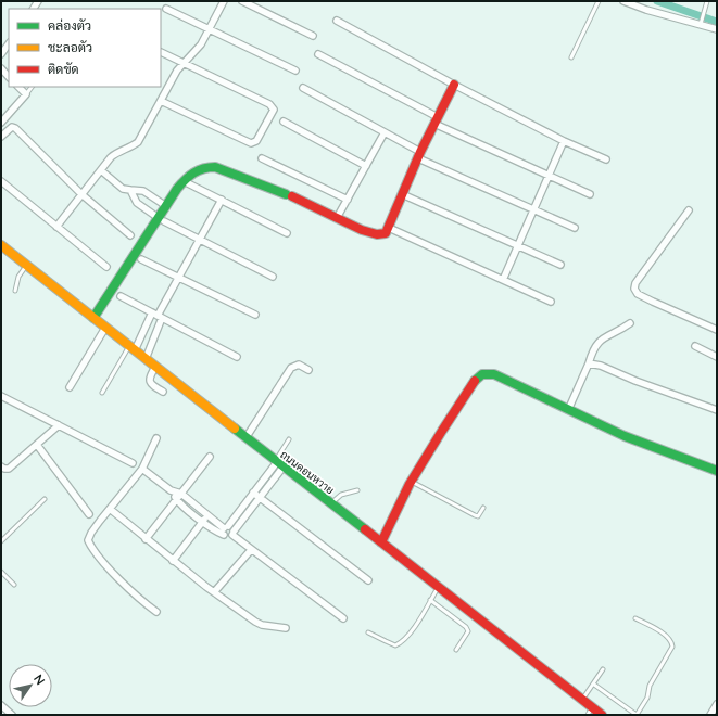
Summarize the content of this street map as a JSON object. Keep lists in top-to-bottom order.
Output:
{
  "streets": {
    "street": ["ถนนดอนหวาย"]
  },
  "legend": ["คล่องตัว", "ชะลอตัว", "ติดขัด"],
  "north": "top right"
}
